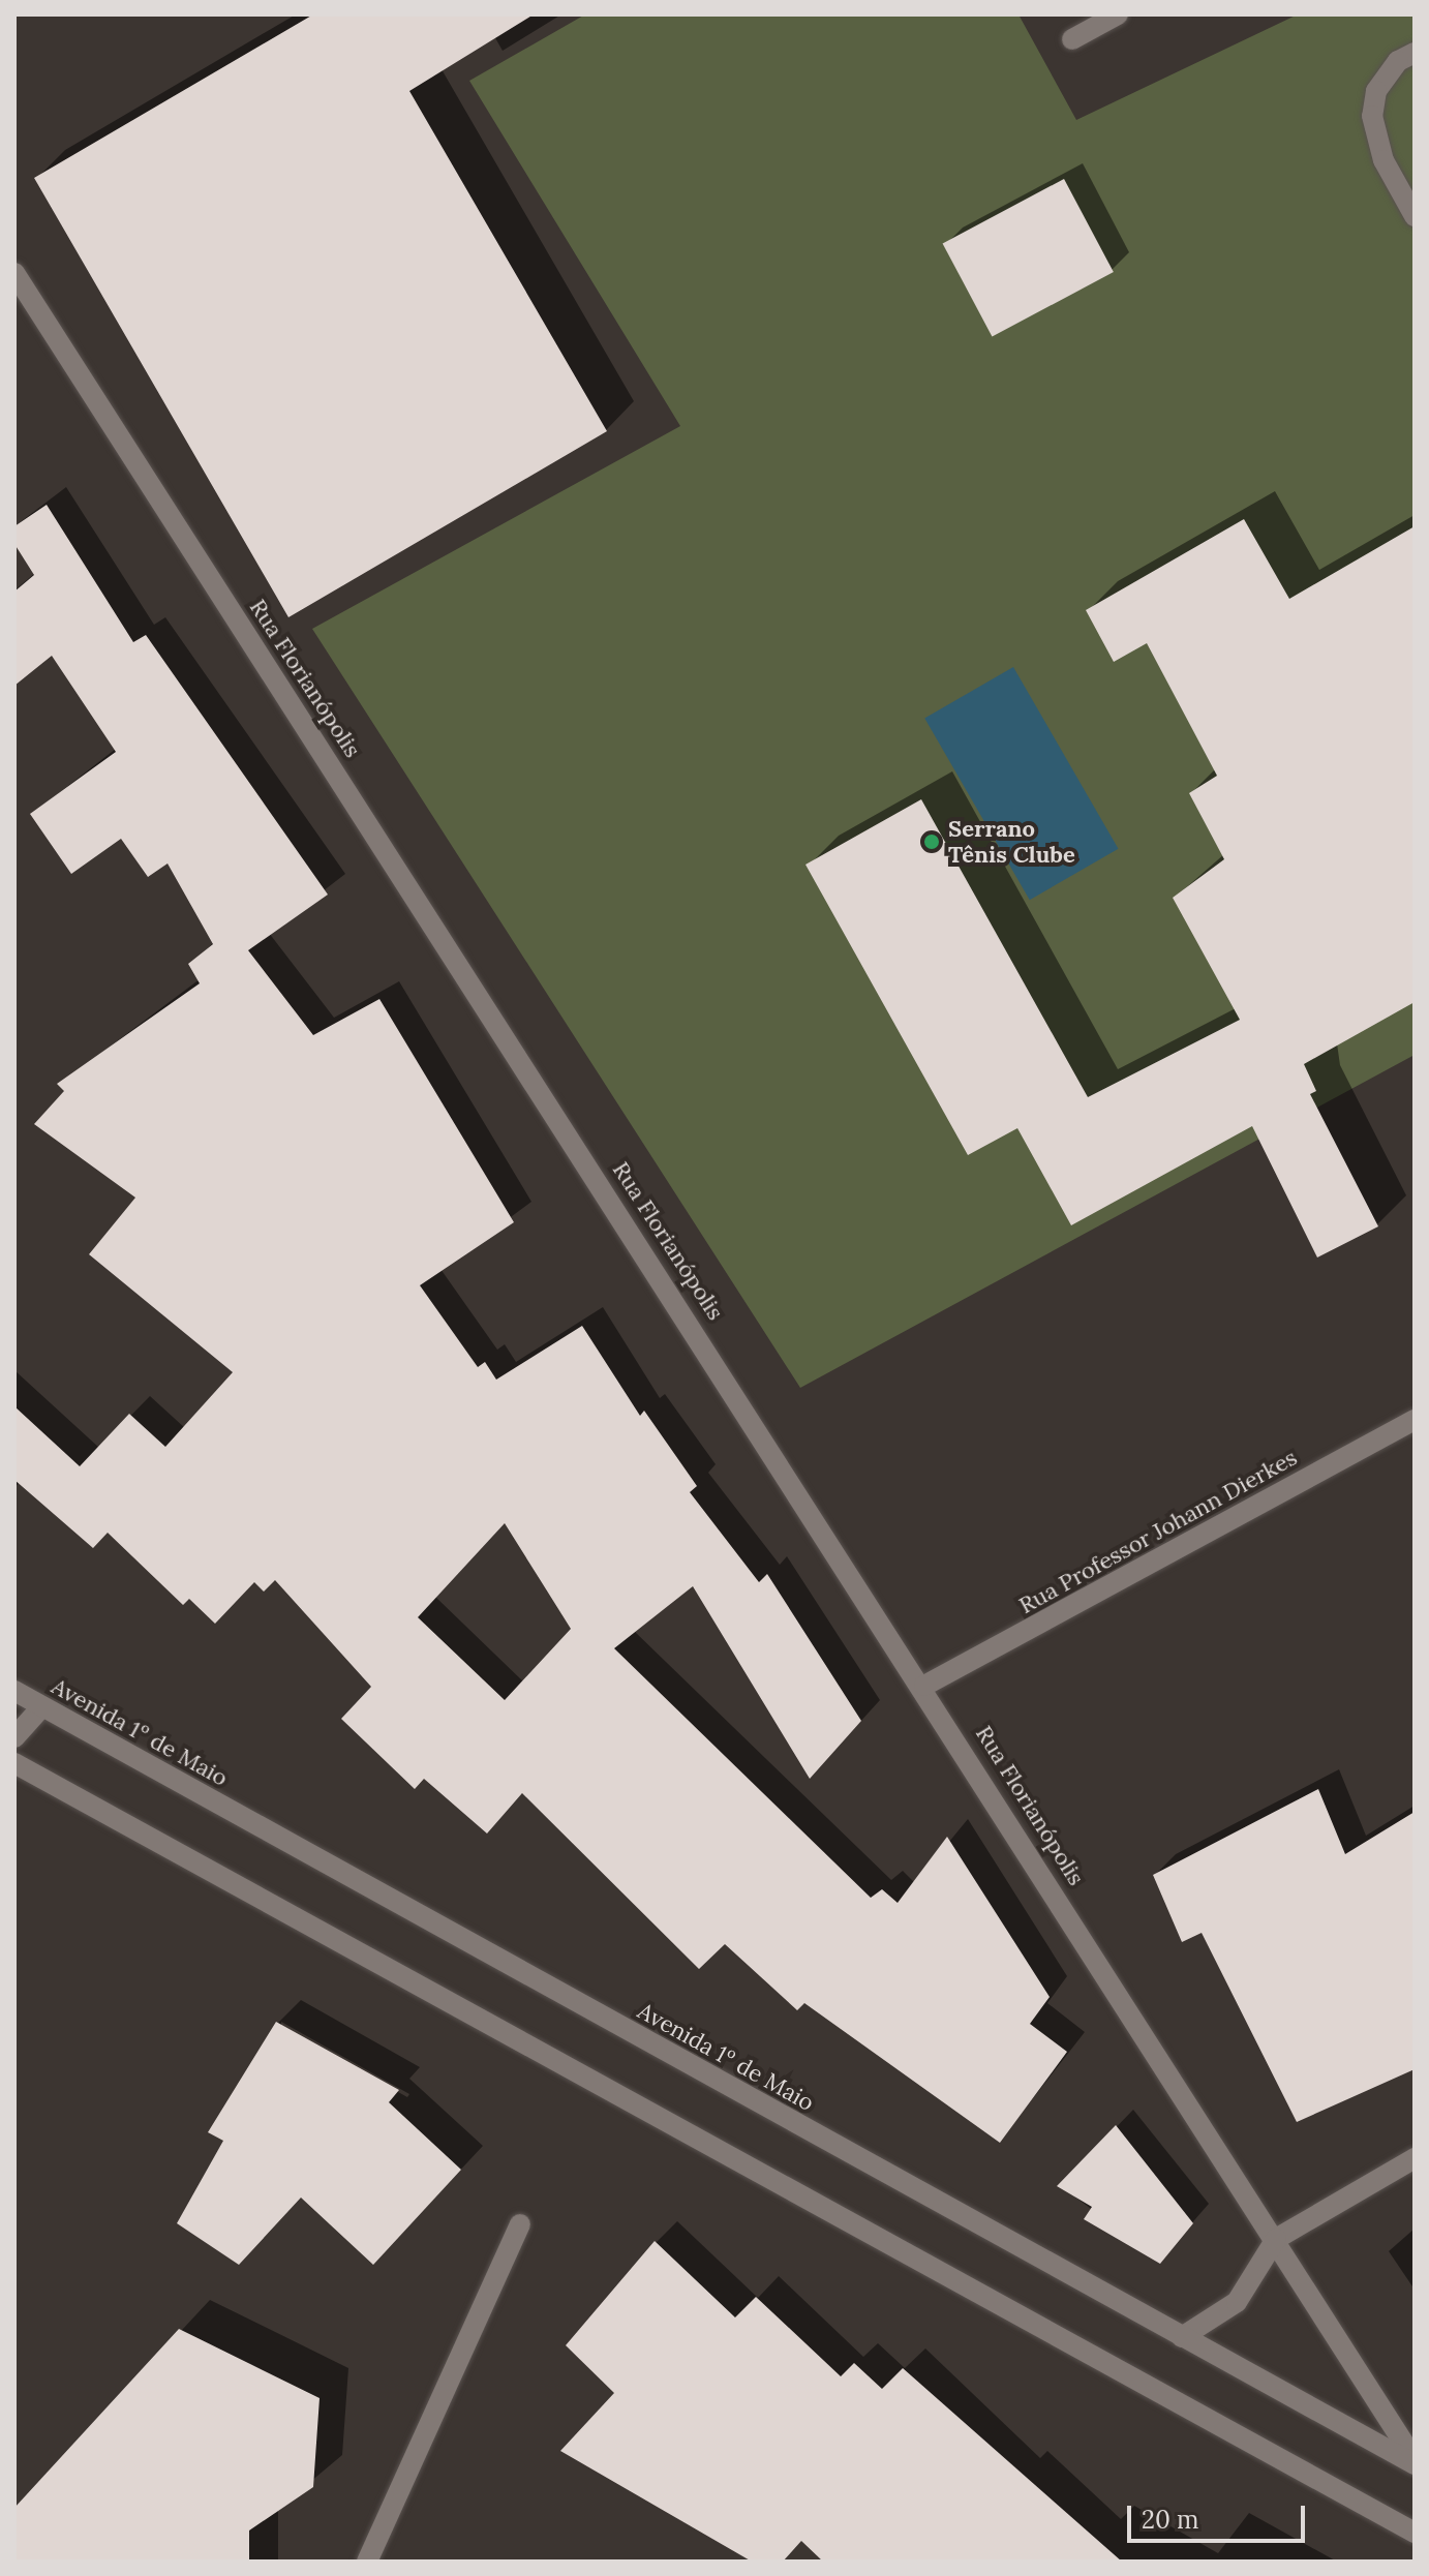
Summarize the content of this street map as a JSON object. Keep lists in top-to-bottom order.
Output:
{
  "streets": {
    "street": ["Rua Florianópolis", "Rua Professor Johann Dierkes", "Avenida 1º de Maio"]
  },
  "crossings": [
    ["Rua Florianópolis", "Rua Professor Johann Dierkes"],
    ["Rua Florianópolis", "Avenida 1º de Maio"]
  ],
  "places": ["Serrano Tênis Clube"],
  "scale_bar": "20 m"
}
